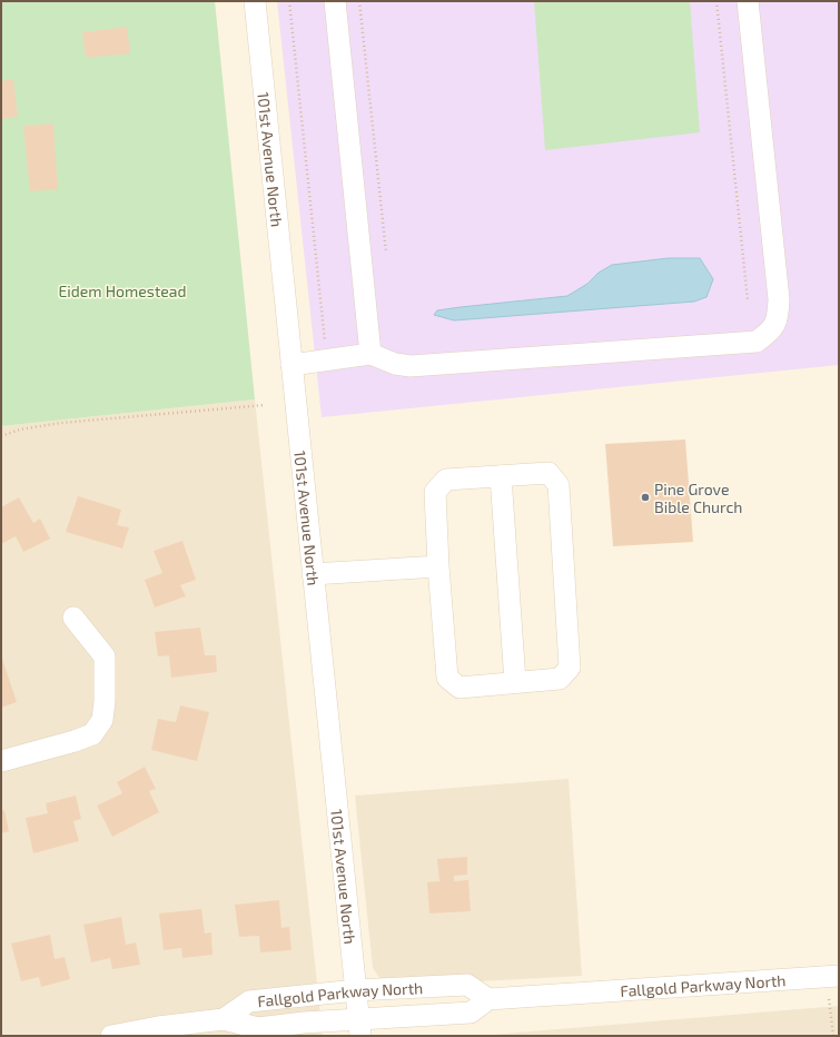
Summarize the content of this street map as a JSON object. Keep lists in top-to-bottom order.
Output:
{
  "streets": {
    "street": ["101st Avenue North", "Fallgold Parkway North"]
  },
  "crossings": [
    ["101st Avenue North", "Fallgold Parkway North"]
  ],
  "parks": ["Eidem Homestead"],
  "places": ["Pine Grove Bible Church"]
}
